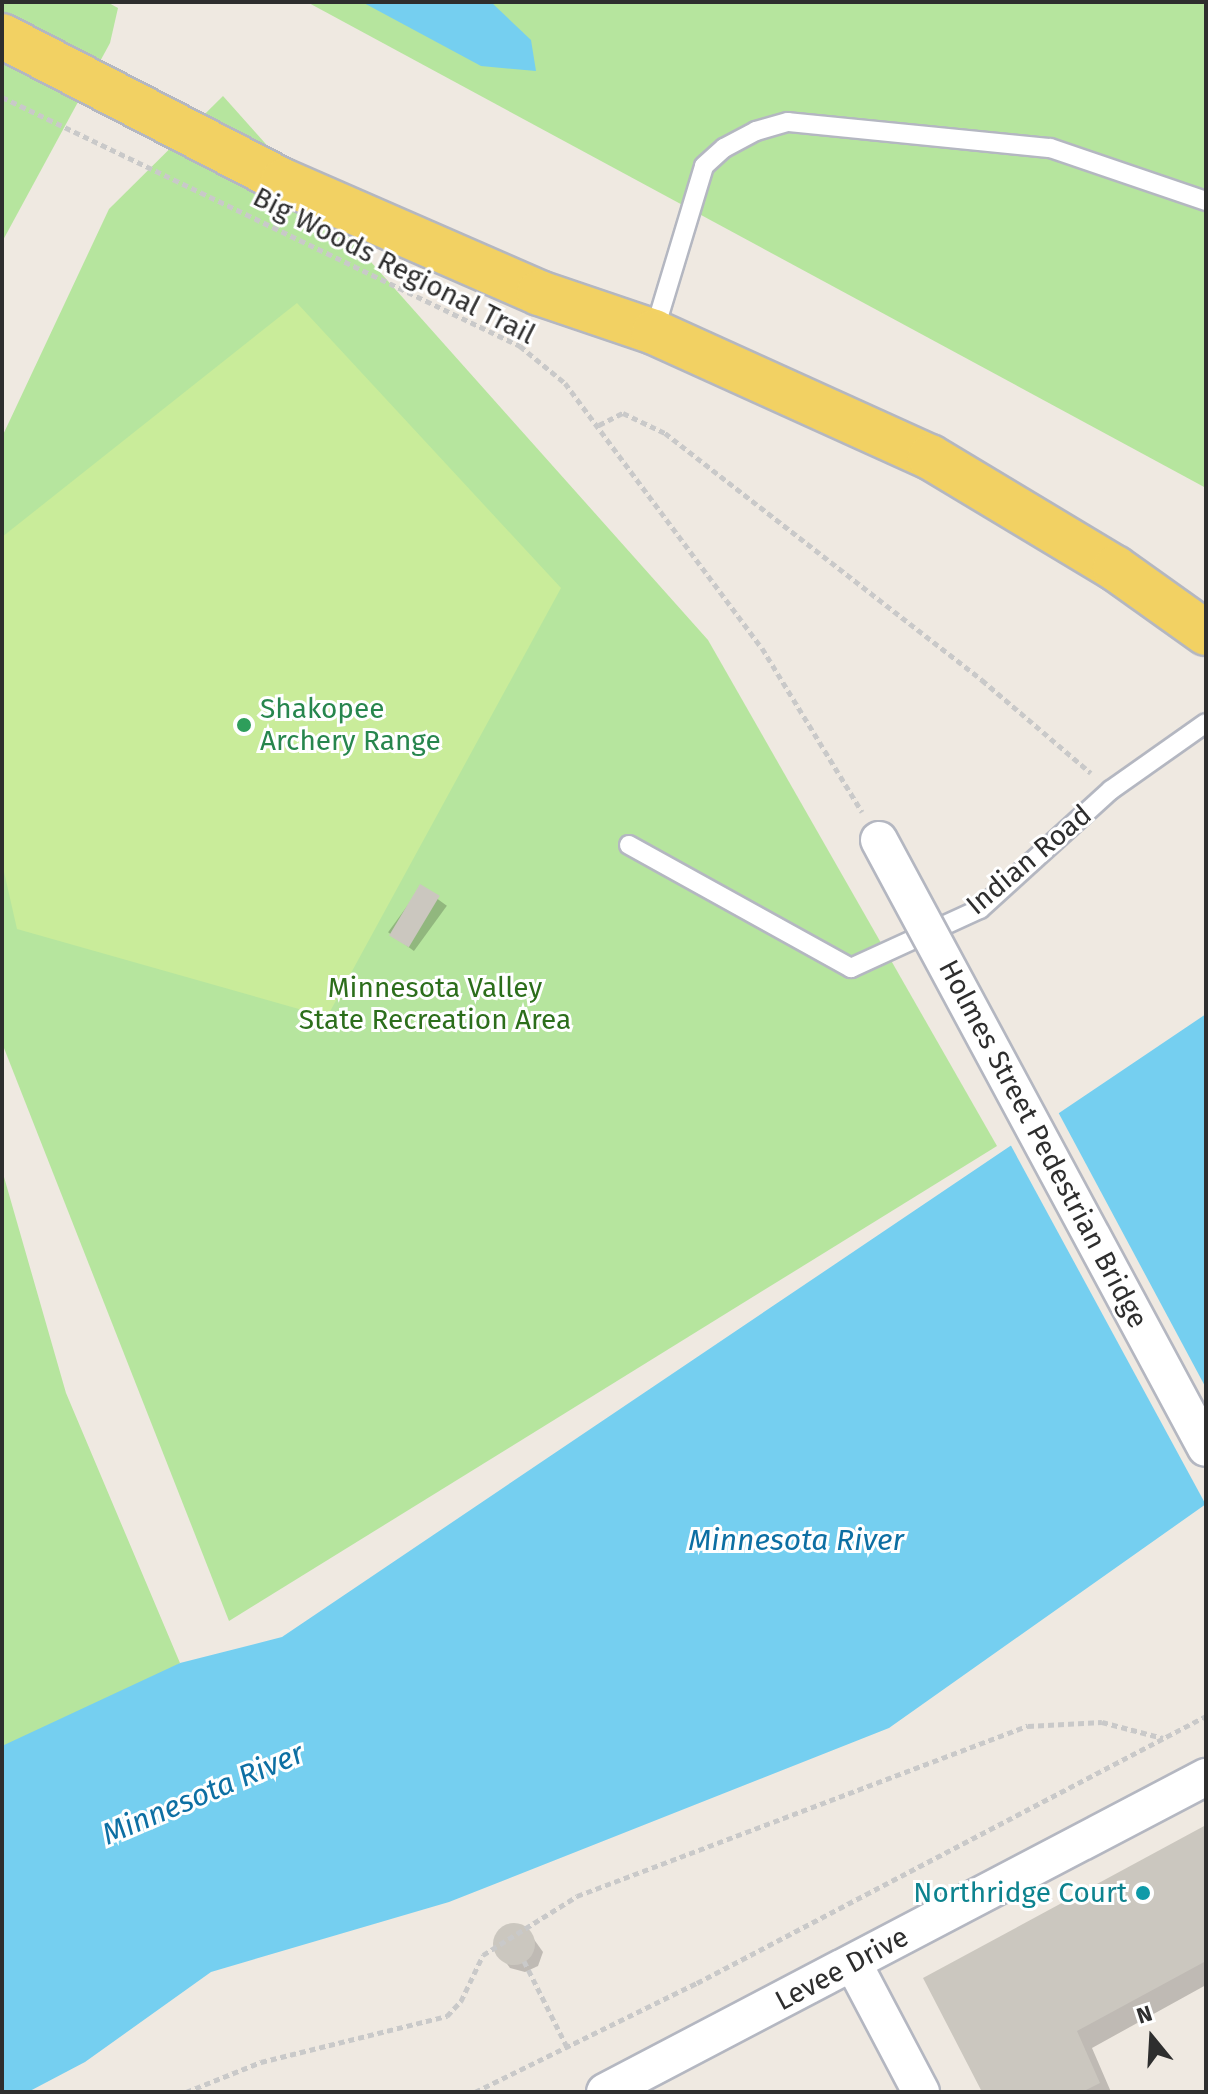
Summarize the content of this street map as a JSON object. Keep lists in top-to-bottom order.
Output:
{
  "streets": {
    "street": ["Holmes Street Pedestrian Bridge", "Levee Drive"],
    "lane": ["Indian Road"],
    "path": ["Big Woods Regional Trail"]
  },
  "crossings": [
    ["Big Woods Regional Trail", "Holmes Street Pedestrian Bridge"]
  ],
  "water": ["Minnesota River"],
  "parks": ["Minnesota Valley State Recreation Area"],
  "places": ["Shakopee Archery Range", "Northridge Court"],
  "north": "top"
}
